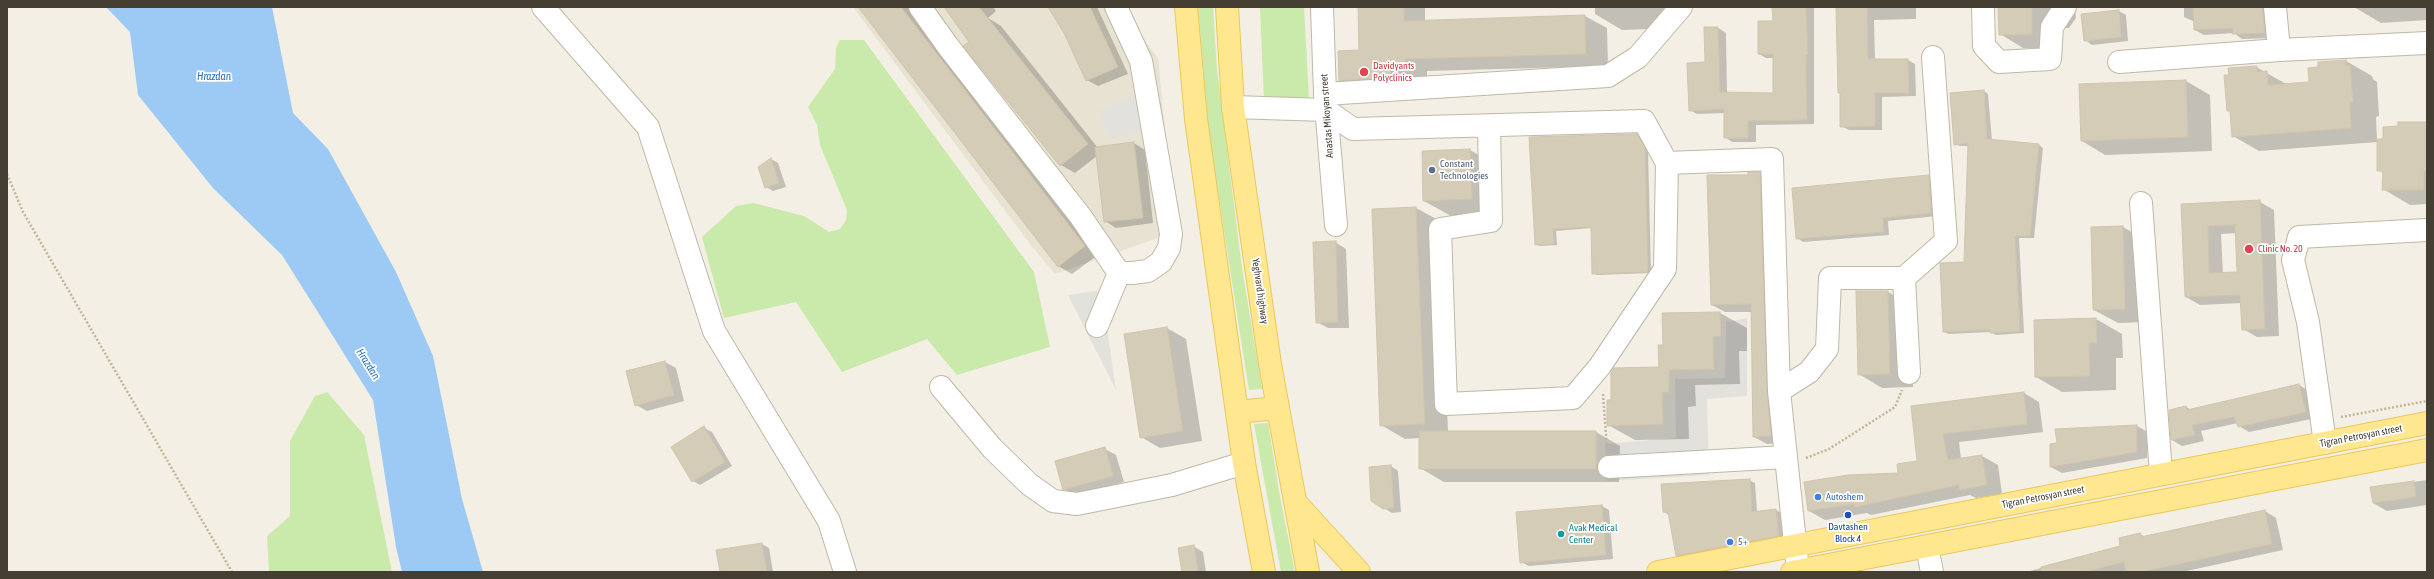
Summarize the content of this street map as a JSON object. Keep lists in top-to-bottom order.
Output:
{
  "streets": {
    "main road": ["Yeghvard highway", "Tigran Petrosyan street"],
    "street": ["Anastas Mikoyan street"]
  },
  "water": ["Hrazdan"],
  "places": [
    "Davidyants Polyclinics",
    "Constant Technologies",
    "Clinic No. 20",
    "Autoshem",
    "Davtashen Block 4",
    "Avak Medical Center",
    "5+"
  ]
}
